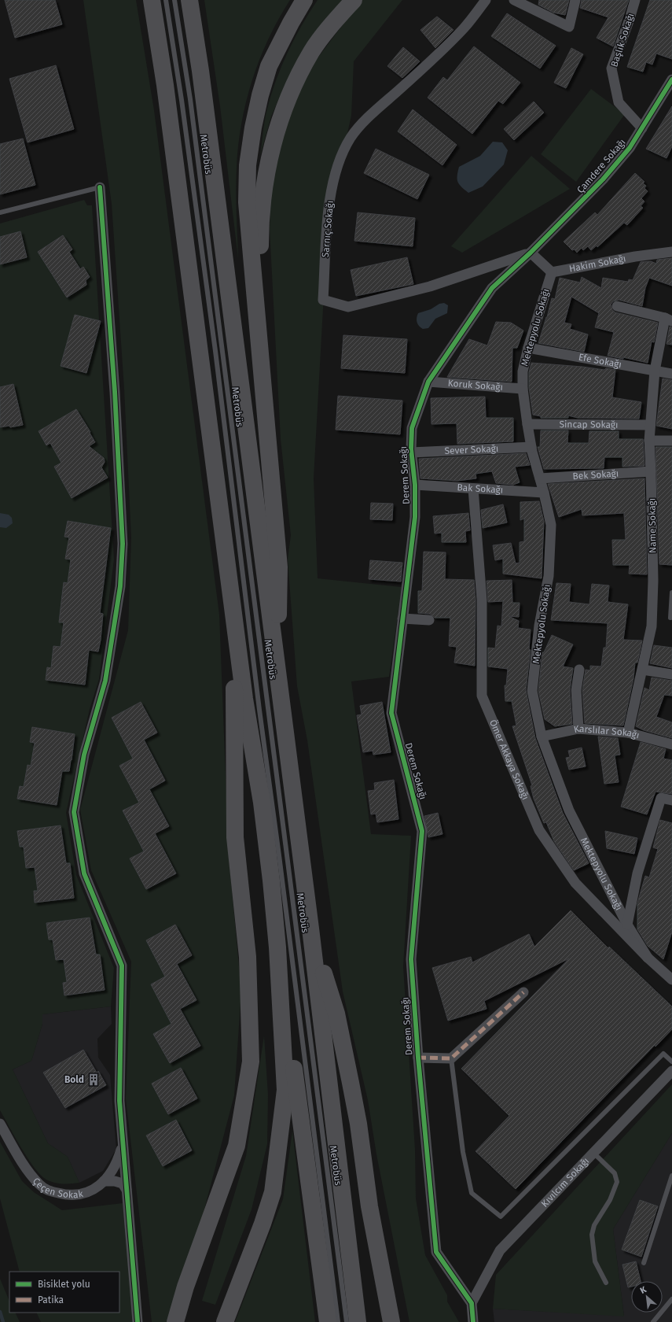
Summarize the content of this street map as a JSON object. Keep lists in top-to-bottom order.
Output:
{
  "streets": {
    "street": [
      "Başlık Sokağı",
      "Çamdere Sokağı",
      "Sarnıç Sokağı",
      "Hakim Sokağı",
      "Mektepyolu Sokağı",
      "Efe Sokağı",
      "Koruk Sokağı",
      "Sincap Sokağı",
      "Sever Sokağı",
      "Bek Sokağı",
      "Derem Sokağı",
      "Bak Sokağı",
      "Name Sokağı",
      "Karslılar Sokağı",
      "Ömer Akkaya Sokağı",
      "Kıvılcım Sokağı",
      "Çeçen Sokak"
    ],
    "lane": ["Metrobüs"]
  },
  "crossings": [
    ["Başlık Sokağı", "Çamdere Sokağı"],
    ["Çamdere Sokağı", "Sarnıç Sokağı"],
    ["Çamdere Sokağı", "Derem Sokağı"],
    ["Sarnıç Sokağı", "Derem Sokağı"],
    ["Hakim Sokağı", "Mektepyolu Sokağı"],
    ["Mektepyolu Sokağı", "Efe Sokağı"],
    ["Mektepyolu Sokağı", "Koruk Sokağı"],
    ["Mektepyolu Sokağı", "Sincap Sokağı"],
    ["Mektepyolu Sokağı", "Sever Sokağı"],
    ["Mektepyolu Sokağı", "Bek Sokağı"],
    ["Mektepyolu Sokağı", "Bak Sokağı"],
    ["Mektepyolu Sokağı", "Karslılar Sokağı"],
    ["Mektepyolu Sokağı", "Ömer Akkaya Sokağı"],
    ["Efe Sokağı", "Name Sokağı"],
    ["Koruk Sokağı", "Derem Sokağı"],
    ["Sincap Sokağı", "Name Sokağı"],
    ["Sever Sokağı", "Derem Sokağı"],
    ["Bek Sokağı", "Name Sokağı"],
    ["Derem Sokağı", "Bak Sokağı"],
    ["Derem Sokağı", "Kıvılcım Sokağı"],
    ["Bak Sokağı", "Ömer Akkaya Sokağı"],
    ["Name Sokağı", "Karslılar Sokağı"]
  ],
  "places": {
    "building": ["Bold"]
  },
  "legend": ["Bisiklet yolu", "Patika"],
  "north": "top left"
}
